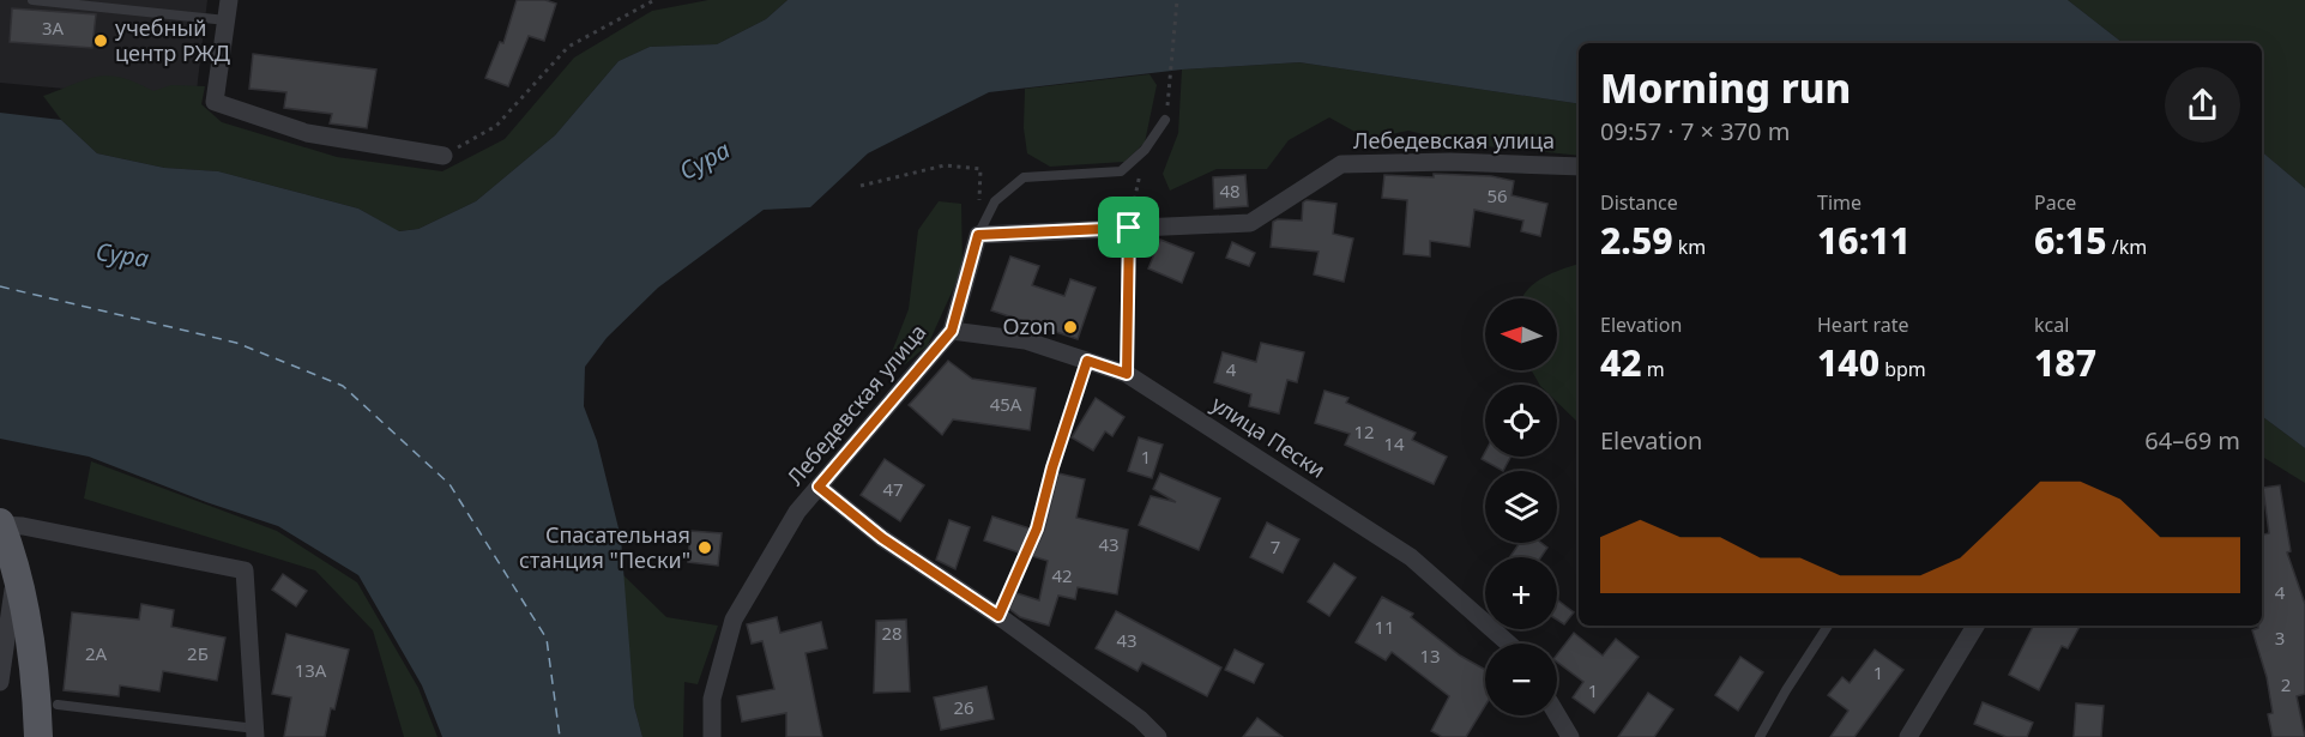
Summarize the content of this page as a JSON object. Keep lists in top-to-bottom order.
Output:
{
  "streets": {
    "street": ["Лебедевская улица", "улица Пески"]
  },
  "crossings": [
    ["Лебедевская улица", "улица Пески"]
  ],
  "water": ["Сура"],
  "places": ["учебный центр РЖД", "Ozon", "Спасательная станция \"Пески\""],
  "house_numbers": [
    "3А",
    "48",
    "56",
    "4",
    "45А",
    "12",
    "14",
    "1",
    "47",
    "43",
    "7",
    "42",
    "4",
    "11",
    "28",
    "3",
    "43",
    "2А",
    "2Б",
    "13",
    "13А",
    "1",
    "2",
    "1",
    "26"
  ],
  "north": "left",
  "page": {
    "heading": ["Morning run", "09:57 · 7 × 370 m"],
    "stats": [
      ["Distance", "2.59 km"],
      ["Time", "16:11"],
      ["Pace", "6:15 /km"],
      ["Elevation", "42 m"],
      ["Heart rate", "140 bpm"],
      ["kcal", "187"]
    ],
    "map_buttons": ["+", "−"],
    "chart": ["Elevation", "64–69 m"]
  }
}
